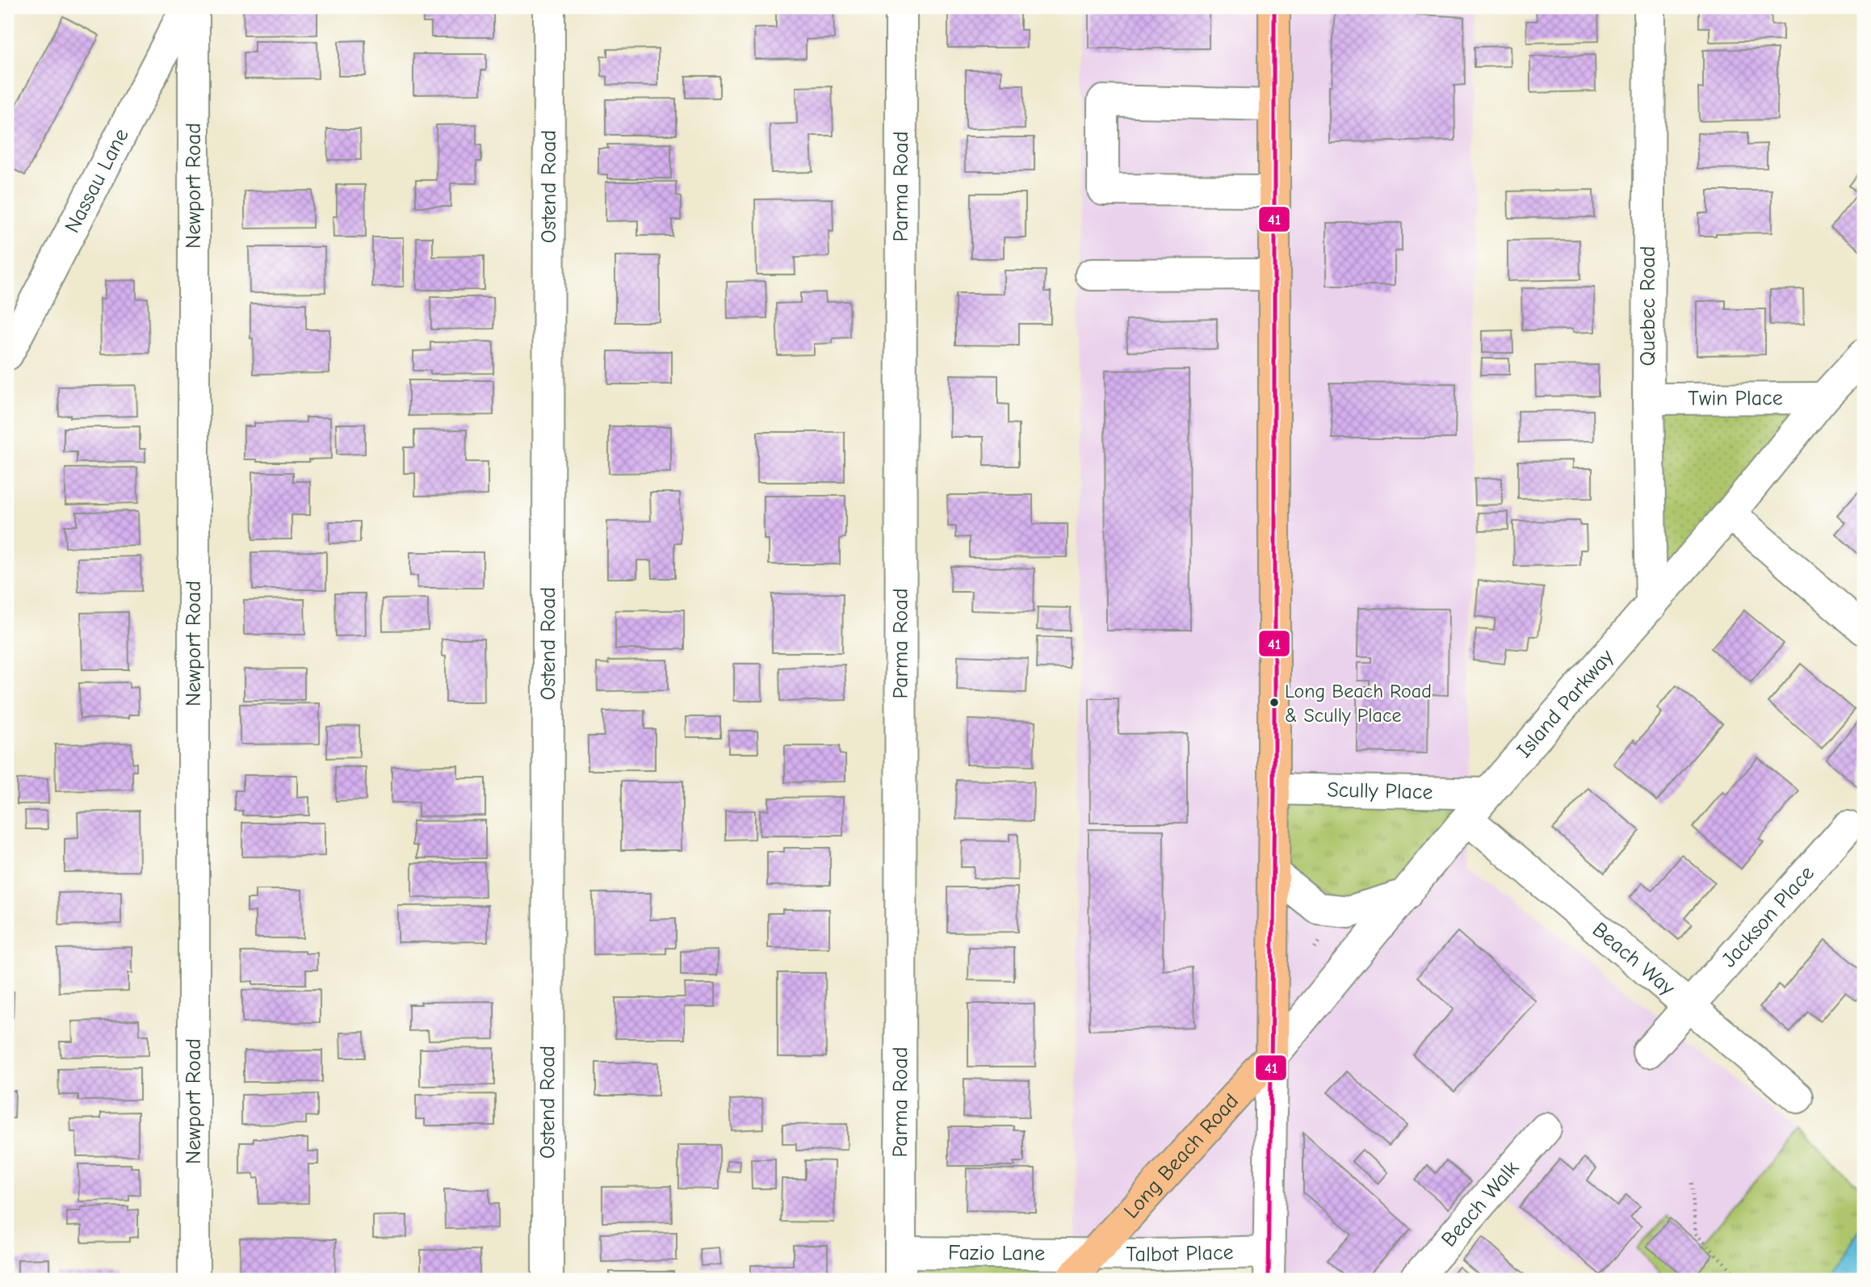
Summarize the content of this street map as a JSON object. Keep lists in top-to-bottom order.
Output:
{
  "streets": {
    "main road": ["Long Beach Road"],
    "street": [
      "Nassau Lane",
      "Newport Road",
      "Ostend Road",
      "Parma Road",
      "Quebec Road",
      "Twin Place",
      "Island Parkway",
      "Scully Place",
      "Jackson Place",
      "Beach Way",
      "Beach Walk",
      "Fazio Lane",
      "Talbot Place"
    ]
  },
  "crossings": [
    ["Parma Road", "Fazio Lane"],
    ["Quebec Road", "Twin Place"],
    ["Quebec Road", "Island Parkway"],
    ["Twin Place", "Island Parkway"],
    ["Island Parkway", "Scully Place"],
    ["Island Parkway", "Beach Way"],
    ["Island Parkway", "Long Beach Road"],
    ["Jackson Place", "Beach Way"],
    ["Long Beach Road", "Fazio Lane"],
    ["Long Beach Road", "Talbot Place"],
    ["Fazio Lane", "Talbot Place"]
  ],
  "places": ["Long Beach Road & Scully Place"],
  "lines": ["transit line 41"]
}
